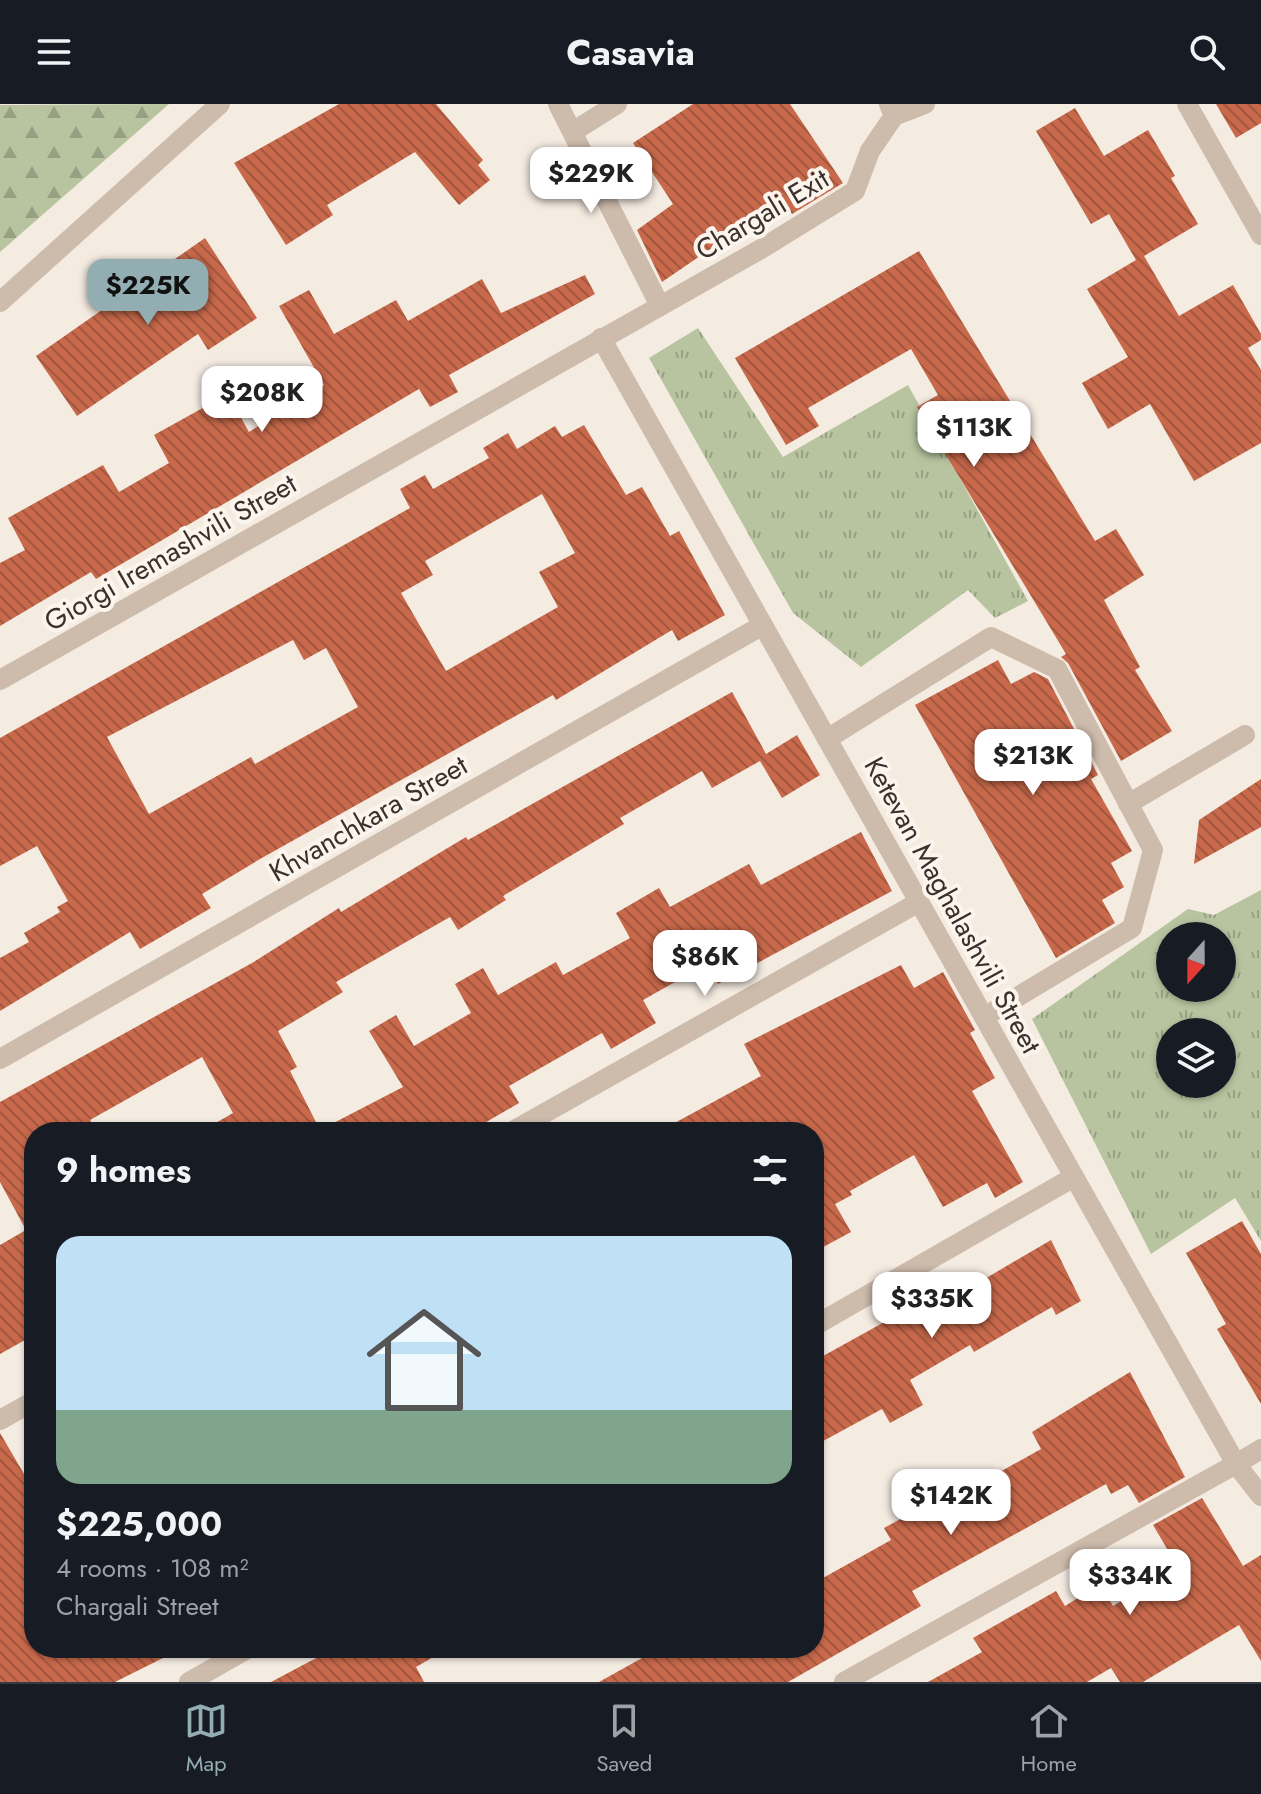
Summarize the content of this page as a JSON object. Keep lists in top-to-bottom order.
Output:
{
  "streets": {
    "street": [
      "Chargali Exit",
      "Giorgi Iremashvili Street",
      "Khvanchkara Street",
      "Ketevan Maghalashvili Street"
    ]
  },
  "crossings": [
    ["Chargali Exit", "Giorgi Iremashvili Street"],
    ["Giorgi Iremashvili Street", "Ketevan Maghalashvili Street"],
    ["Khvanchkara Street", "Ketevan Maghalashvili Street"]
  ],
  "north": "bottom",
  "page": {
    "header": "Casavia",
    "price": [
      "$229K",
      "$225K",
      "$208K",
      "$113K",
      "$213K",
      "$86K",
      "$335K",
      "$142K",
      "$334K"
    ],
    "heading": "9 homes",
    "list": [
      {
        "name": "$225,000",
        "note": "4 rooms · 108 m² · Chargali Street"
      }
    ],
    "tabs": ["Map", "Saved", "Home"]
  }
}
